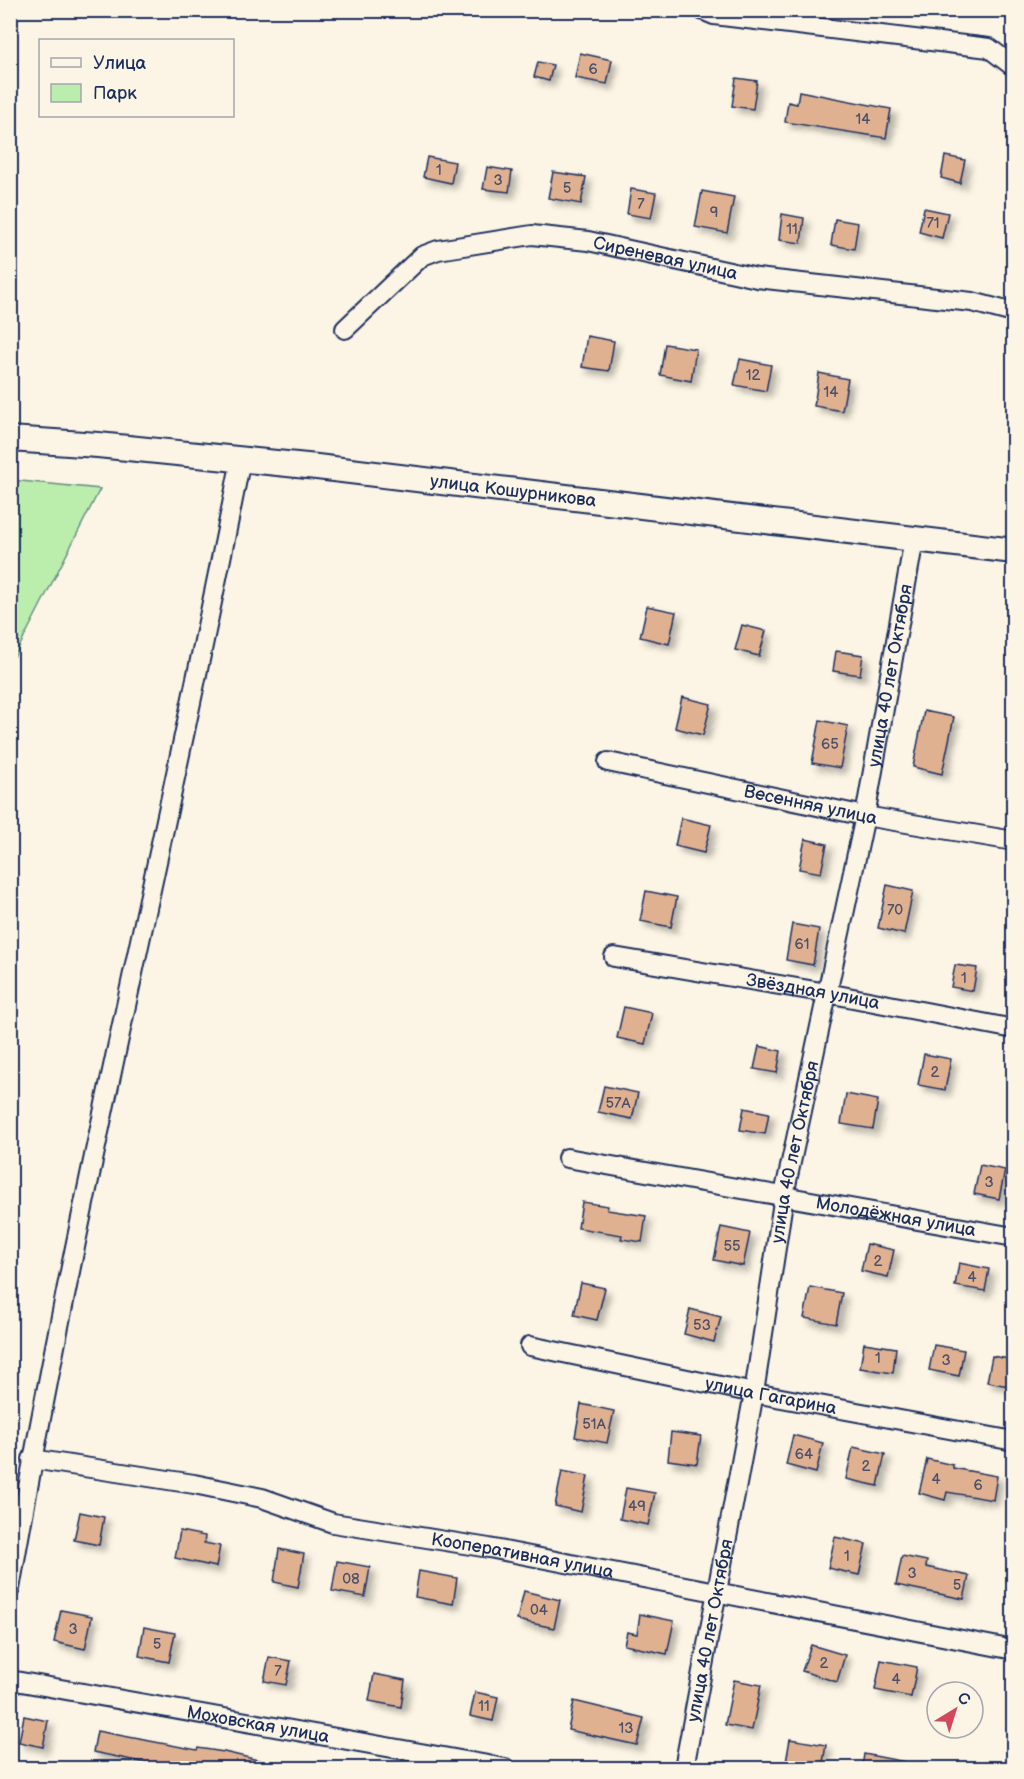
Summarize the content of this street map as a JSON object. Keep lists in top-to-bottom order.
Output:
{
  "streets": {
    "main road": ["улица Кошурникова"],
    "street": [
      "Сиреневая улица",
      "улица 40 лет Октября",
      "Весенняя улица",
      "Звёздная улица",
      "Молодёжная улица",
      "улица Гагарина",
      "Кооперативная улица",
      "Моховская улица"
    ]
  },
  "crossings": [
    ["улица Кошурникова", "улица 40 лет Октября"],
    ["улица 40 лет Октября", "Весенняя улица"],
    ["улица 40 лет Октября", "Звёздная улица"],
    ["улица 40 лет Октября", "Молодёжная улица"],
    ["улица 40 лет Октября", "улица Гагарина"],
    ["улица 40 лет Октября", "Кооперативная улица"]
  ],
  "house_numbers": [
    "6",
    "14",
    "1",
    "3",
    "5",
    "7",
    "9",
    "71",
    "11",
    "12",
    "14",
    "65",
    "70",
    "61",
    "1",
    "2",
    "57А",
    "3",
    "55",
    "2",
    "4",
    "53",
    "1",
    "3",
    "51А",
    "64",
    "2",
    "4",
    "6",
    "49",
    "1",
    "3",
    "08",
    "5",
    "04",
    "3",
    "5",
    "2",
    "7",
    "4",
    "11",
    "13"
  ],
  "legend": ["Улица", "Парк"],
  "north": "top right"
}
